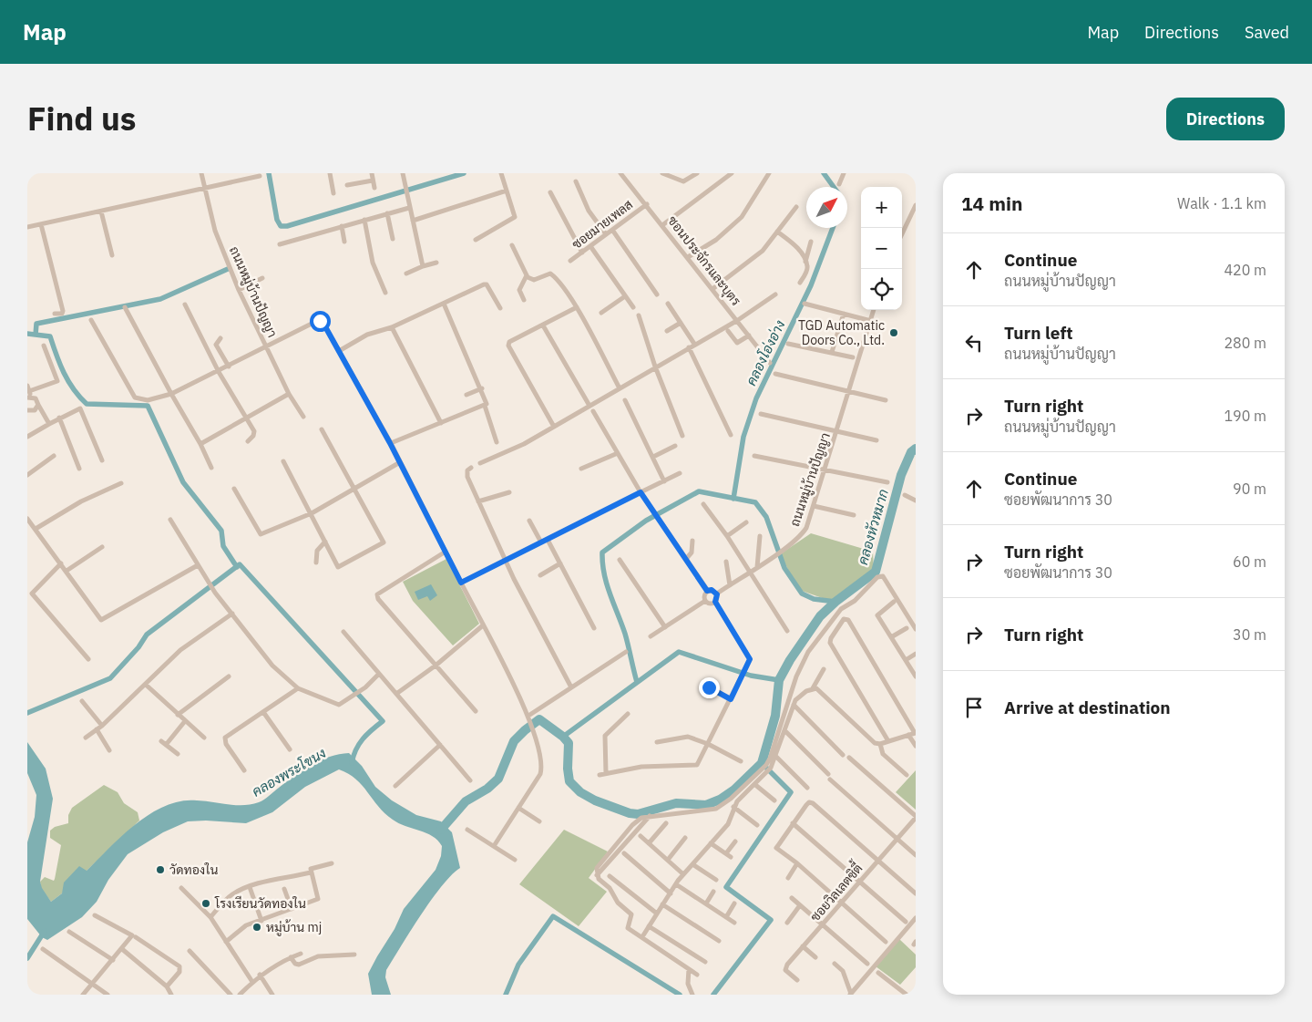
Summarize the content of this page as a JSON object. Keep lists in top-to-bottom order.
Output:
{
  "streets": {
    "street": [
      "ซอยมายเพลส",
      "ซอนประจักรและบุตร",
      "ถนนหมู่บ้านปัญญา",
      "ซอยวิลเลตซิตี้"
    ]
  },
  "crossings": [
    ["ซอยมายเพลส", "ซอนประจักรและบุตร"]
  ],
  "water": ["คลองโอ่งอ่าง", "คลองหัวหมาก", "คลองพระโขนง"],
  "places": [
    "TGD Automatic Doors Co., Ltd.",
    "วัดทองใน",
    "โรงเรียนวัดทองใน",
    "หมู่บ้าน mj"
  ],
  "north": "top right",
  "page": {
    "header": "Map",
    "nav": ["Map", "Directions", "Saved"],
    "title": "Find us",
    "buttons": "Directions",
    "heading": ["14 min", "Walk · 1.1 km"],
    "map_buttons": ["+", "−"],
    "list": [
      ["Continue", "ถนนหมู่บ้านปัญญา", "420 m"],
      ["Turn left", "ถนนหมู่บ้านปัญญา", "280 m"],
      ["Turn right", "ถนนหมู่บ้านปัญญา", "190 m"],
      ["Continue", "ซอยพัฒนาการ 30", "90 m"],
      ["Turn right", "ซอยพัฒนาการ 30", "60 m"],
      ["Turn right", "30 m"],
      "Arrive at destination"
    ]
  }
}
